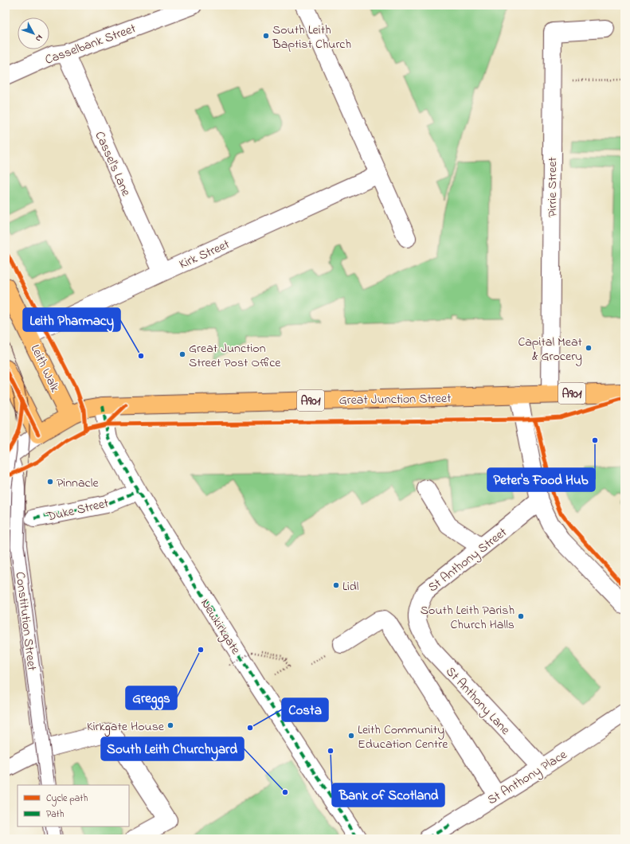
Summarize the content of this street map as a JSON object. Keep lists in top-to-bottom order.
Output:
{
  "streets": {
    "main road": ["Leith Walk", "A901", "Great Junction Street"],
    "street": [
      "Casselbank Street",
      "Cassel's Lane",
      "Pirrie Street",
      "Kirk Street",
      "Duke Street",
      "St Anthony Street",
      "Constitution Street",
      "Newkirkgate",
      "St Anthony Lane",
      "St Anthony Place"
    ]
  },
  "crossings": [
    ["Casselbank Street", "Cassel's Lane"],
    ["Cassel's Lane", "Kirk Street"],
    ["Pirrie Street", "Great Junction Street"],
    ["Kirk Street", "Leith Walk"],
    ["Leith Walk", "Great Junction Street"],
    ["Great Junction Street", "Newkirkgate"],
    ["Duke Street", "Newkirkgate"],
    ["St Anthony Street", "St Anthony Lane"],
    ["St Anthony Lane", "St Anthony Place"]
  ],
  "places": [
    "South Leith Baptist Church",
    "Capital Meat & Grocery",
    "Great Junction Street Post Office",
    "Leith Pharmacy",
    "Peter's Food Hub",
    "Pinnacle",
    "Lidl",
    "South Leith Parish Church Halls",
    "Greggs",
    "Kirkgate House",
    "Costa",
    "Leith Community Education Centre",
    "Bank of Scotland",
    "South Leith Churchyard"
  ],
  "legend": ["Cycle path", "Path"],
  "north": "bottom right"
}
